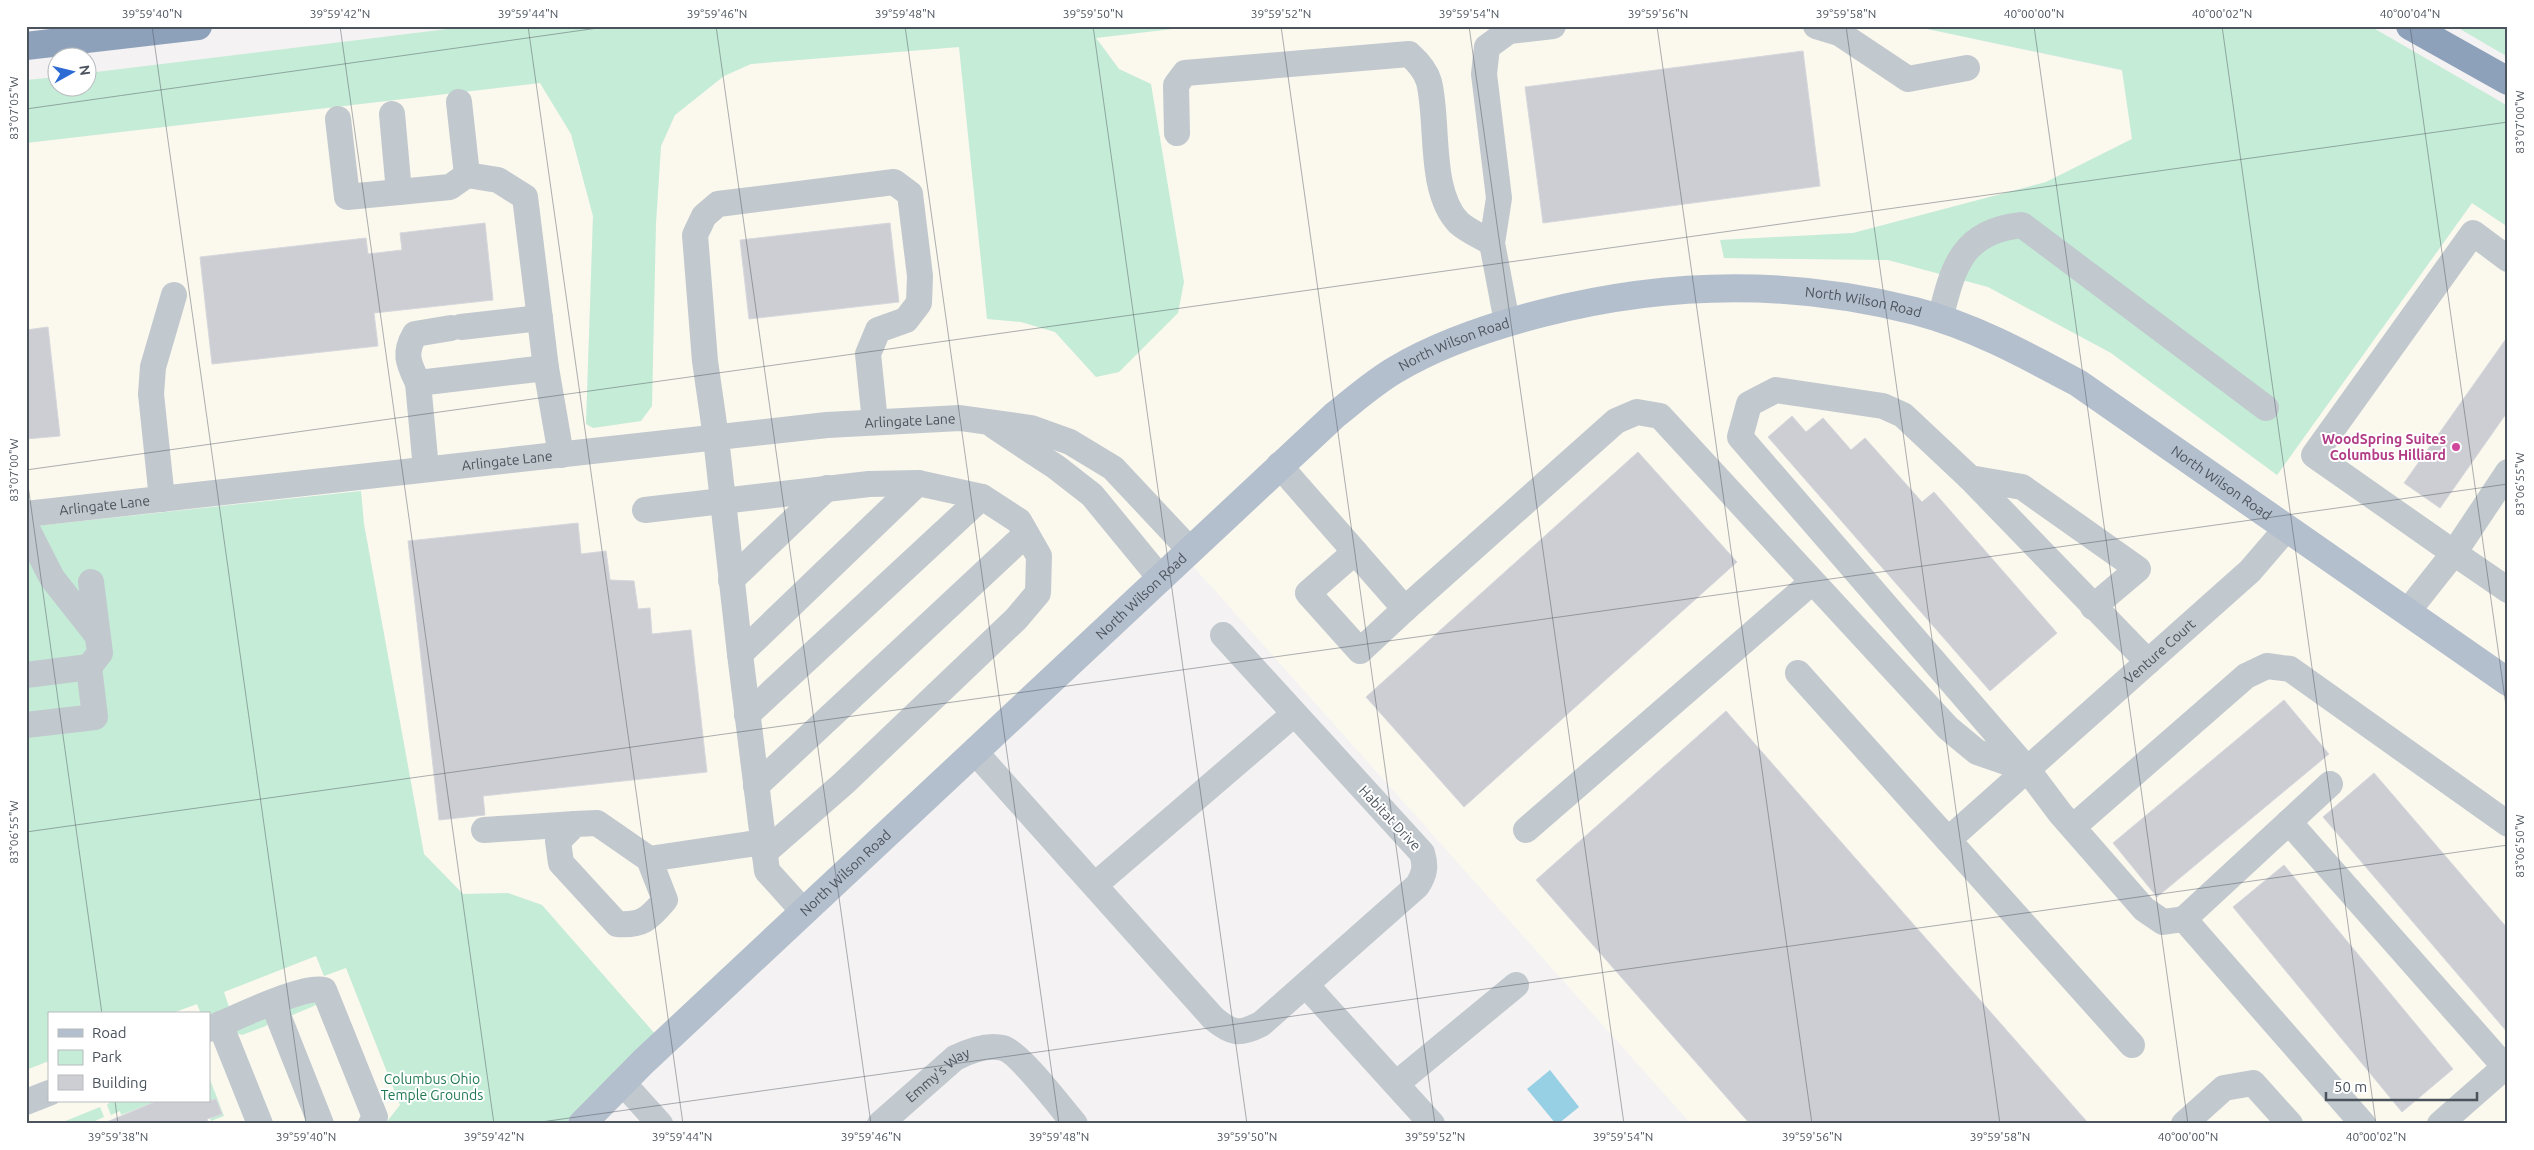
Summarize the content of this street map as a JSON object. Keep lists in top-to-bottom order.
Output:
{
  "streets": {
    "main road": ["North Wilson Road"],
    "street": [
      "Arlingate Lane",
      "Venture Court",
      "Habitat Drive",
      "Emmy's Way"
    ]
  },
  "crossings": [
    ["North Wilson Road", "Arlingate Lane"],
    ["North Wilson Road", "Venture Court"],
    ["North Wilson Road", "Habitat Drive"]
  ],
  "parks": ["Columbus Ohio Temple Grounds"],
  "places": ["WoodSpring Suites Columbus Hilliard"],
  "legend": ["Road", "Park", "Building"],
  "scale_bar": "50 m",
  "north": "right",
  "coordinates": [
    "39°59'40\"N",
    "39°59'42\"N",
    "39°59'44\"N",
    "39°59'46\"N",
    "39°59'48\"N",
    "39°59'50\"N",
    "39°59'52\"N",
    "39°59'54\"N",
    "39°59'56\"N",
    "39°59'58\"N",
    "40°00'00\"N",
    "40°00'02\"N",
    "40°00'04\"N",
    "83°07'05\"W",
    "83°07'00\"W",
    "83°06'55\"W",
    "83°06'50\"W",
    "39°59'38\"N"
  ]
}
